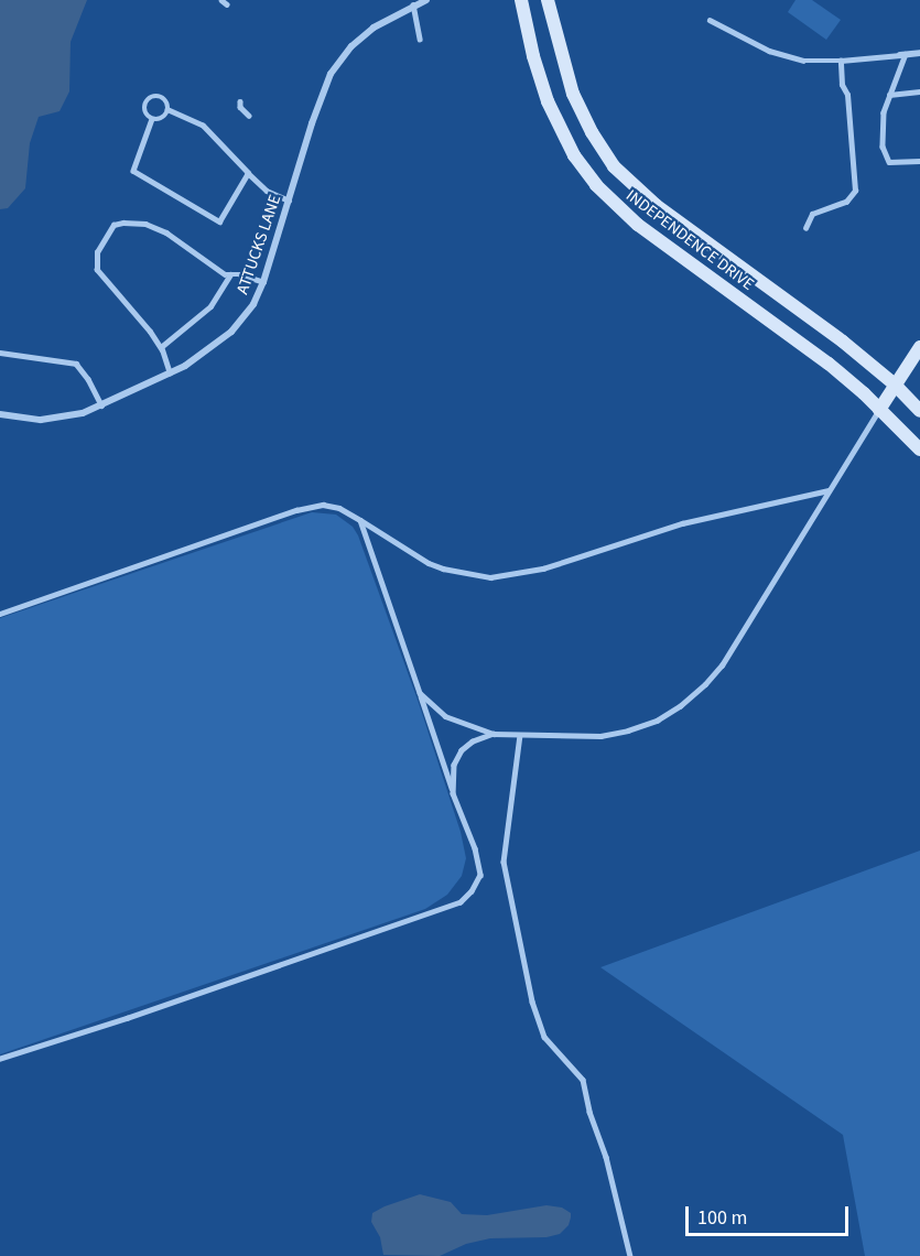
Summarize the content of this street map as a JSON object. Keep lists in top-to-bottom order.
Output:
{
  "streets": {
    "street": ["INDEPENDENCE DRIVE", "ATTUCKS LANE"]
  },
  "scale_bar": "100 m"
}
